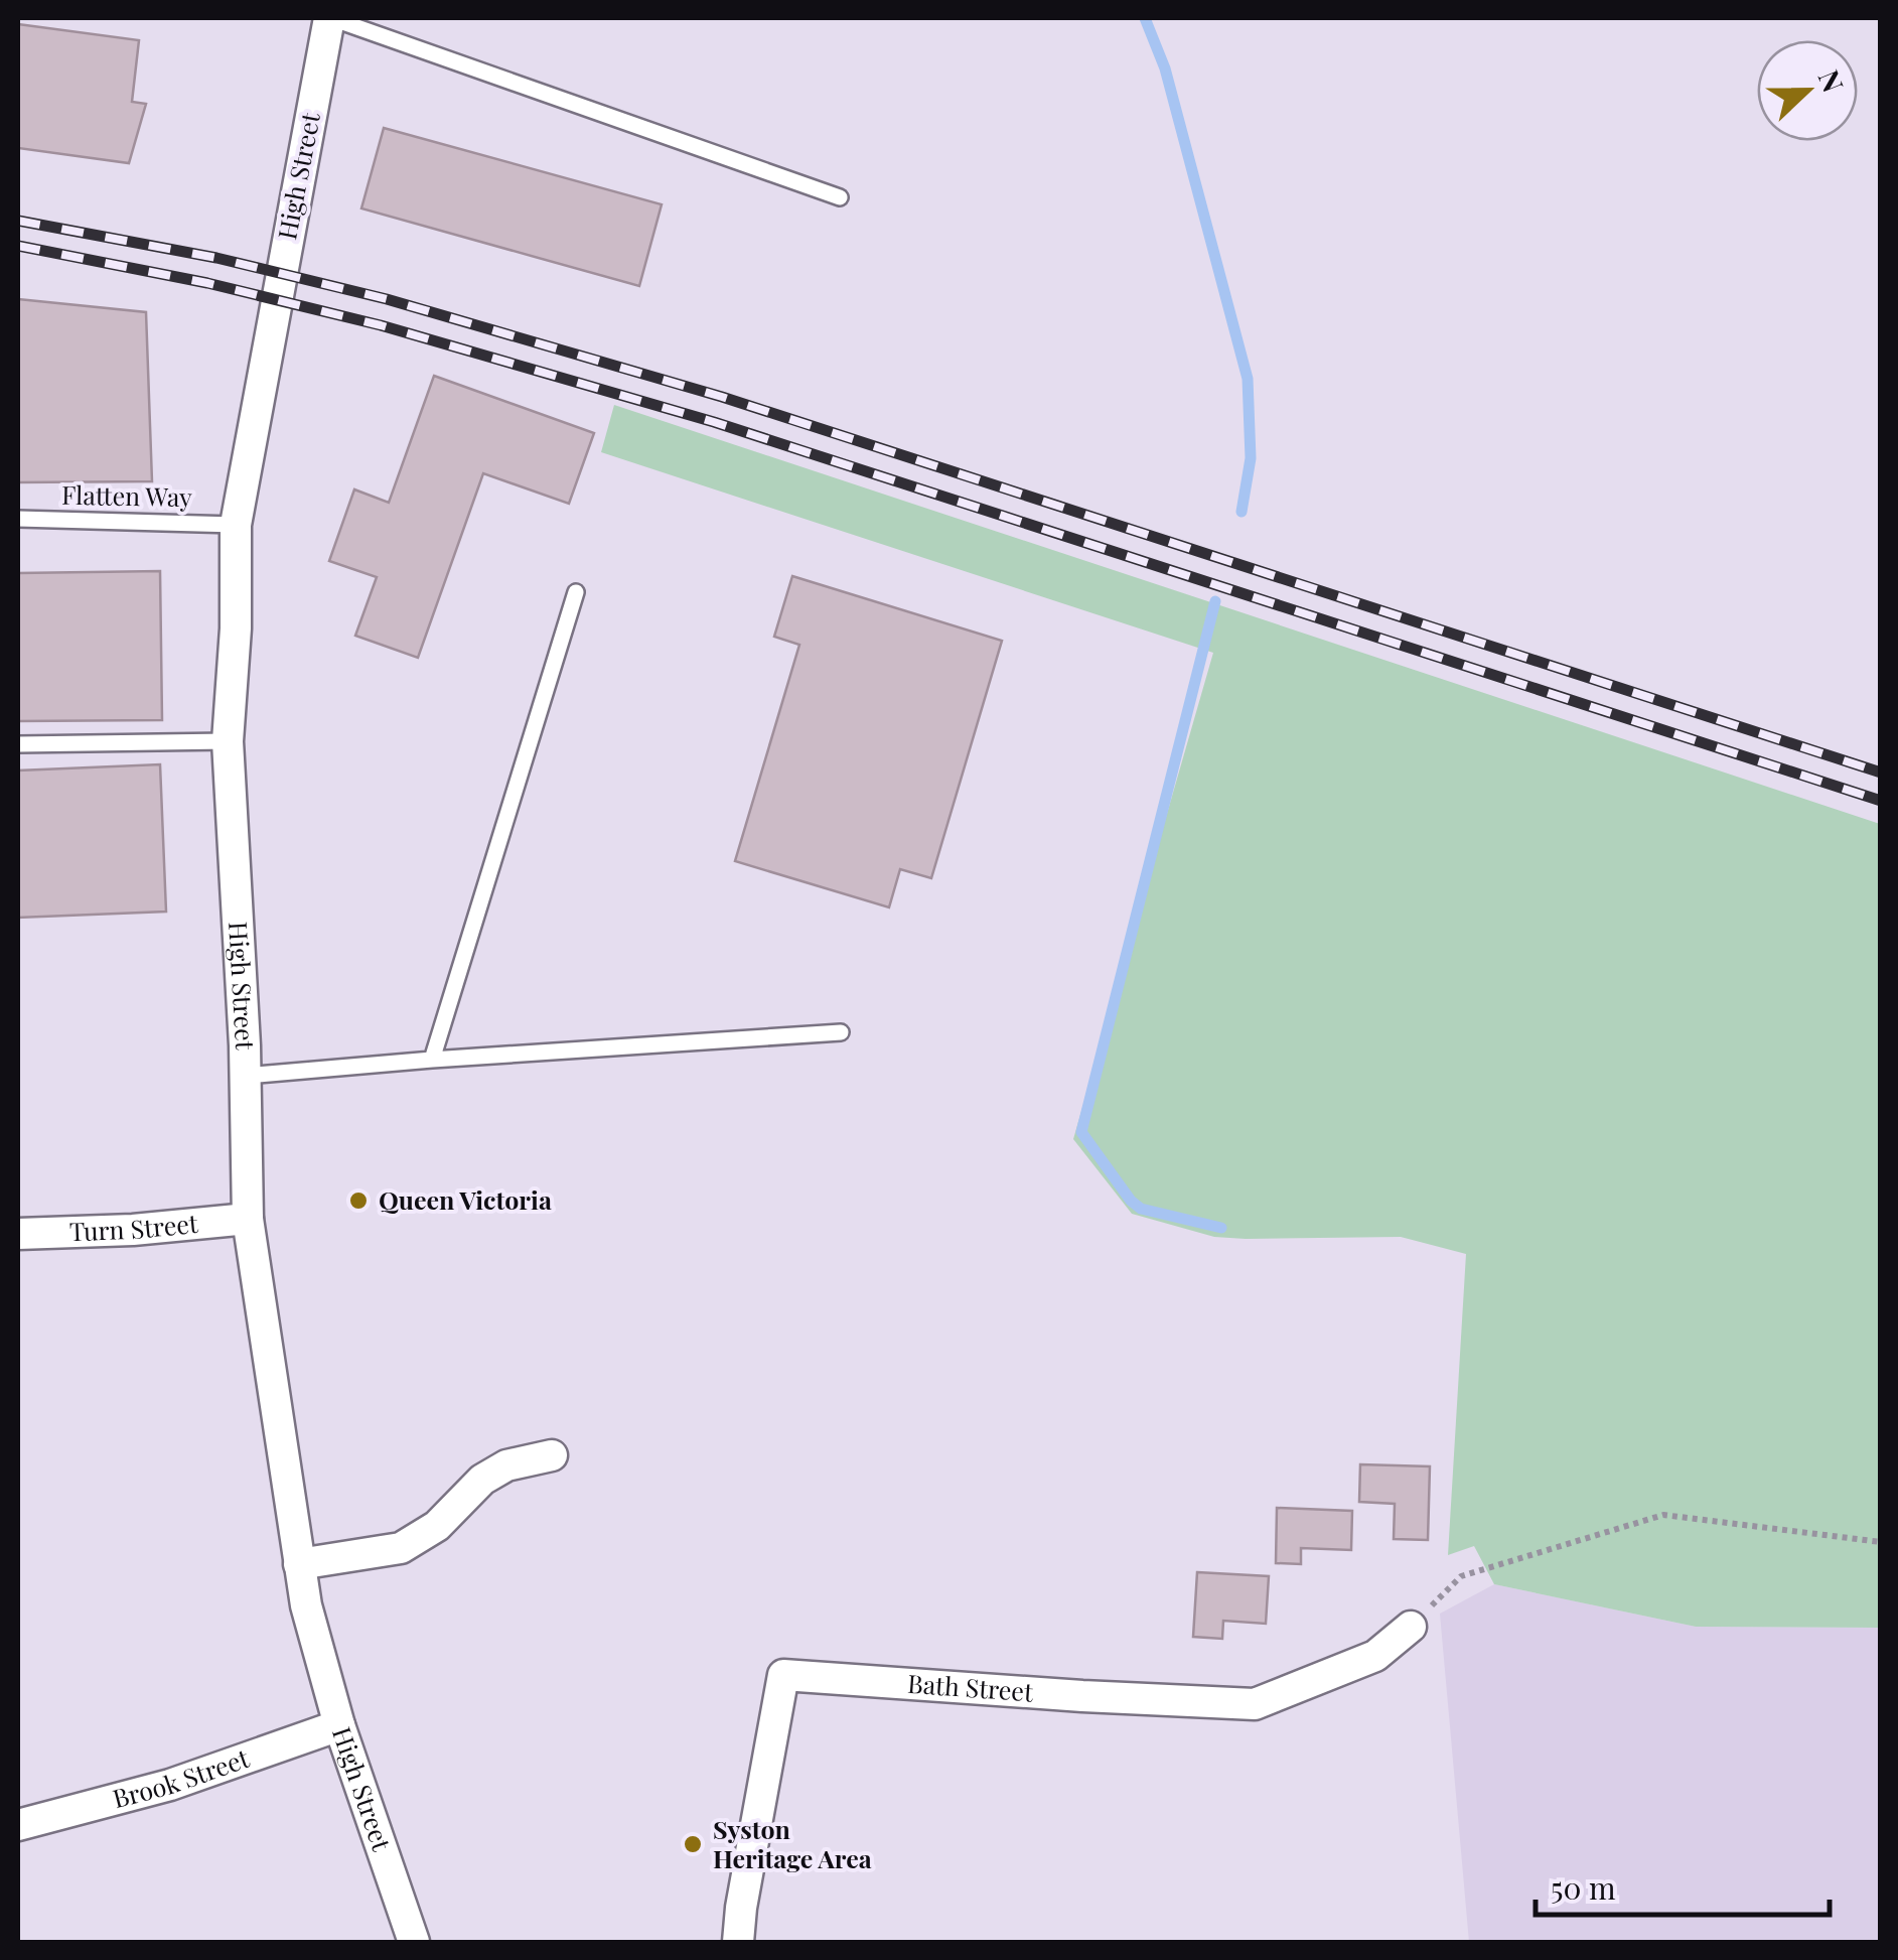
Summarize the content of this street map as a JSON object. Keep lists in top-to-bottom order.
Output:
{
  "streets": {
    "street": [
      "High Street",
      "Turn Street",
      "Bath Street",
      "Brook Street"
    ],
    "lane": ["Flatten Way"]
  },
  "crossings": [
    ["High Street", "Flatten Way"],
    ["High Street", "Turn Street"],
    ["High Street", "Brook Street"]
  ],
  "places": ["Queen Victoria", "Syston Heritage Area"],
  "scale_bar": "50 m",
  "north": "right"
}
